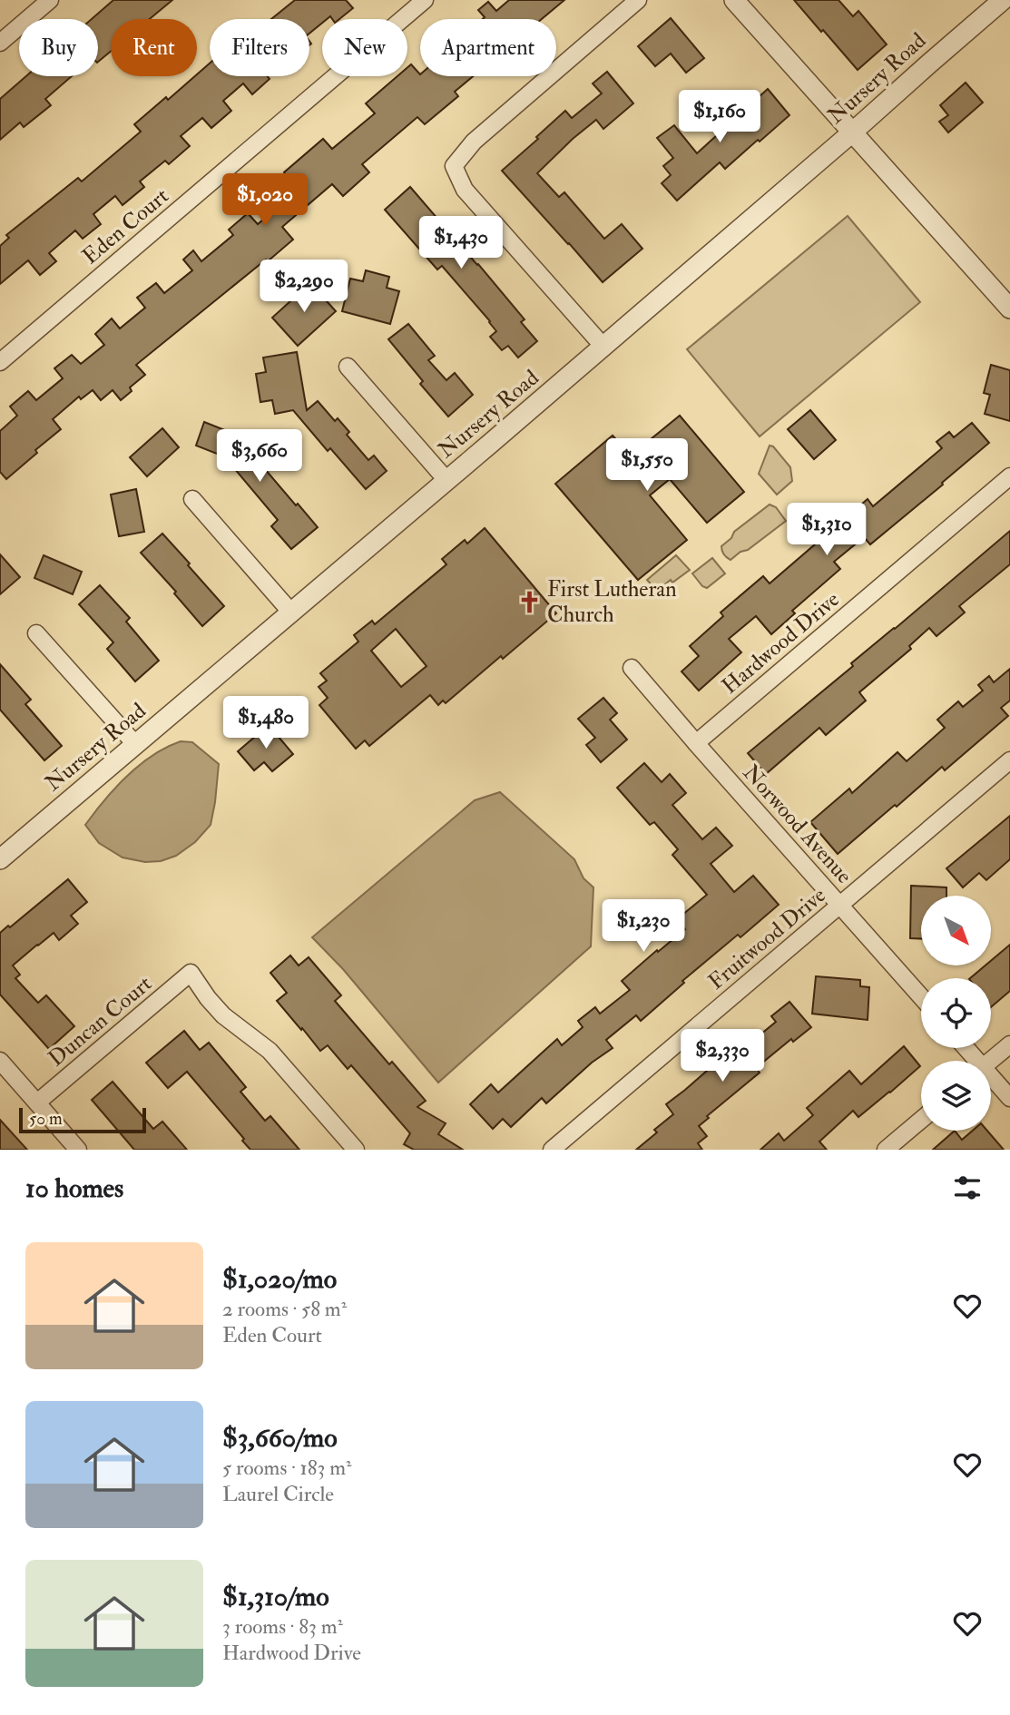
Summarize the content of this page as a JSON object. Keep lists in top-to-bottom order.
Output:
{
  "streets": {
    "street": [
      "Nursery Road",
      "Eden Court",
      "Hardwood Drive",
      "Norwood Avenue",
      "Fruitwood Drive",
      "Duncan Court"
    ]
  },
  "crossings": [
    ["Hardwood Drive", "Norwood Avenue"],
    ["Norwood Avenue", "Fruitwood Drive"]
  ],
  "places": {
    "church": ["First Lutheran Church"]
  },
  "scale_bar": "50 m",
  "north": "bottom right",
  "page": {
    "chip": [
      "Buy",
      "Rent",
      "Filters",
      "New",
      "Apartment"
    ],
    "price": [
      "$1,160",
      "$1,020",
      "$1,430",
      "$2,290",
      "$3,660",
      "$1,550",
      "$1,310",
      "$1,480",
      "$1,230",
      "$2,330"
    ],
    "scale": "50 m",
    "heading": "10 homes",
    "list": [
      {
        "name": "$1,020/mo",
        "note": "2 rooms · 58 m² · Eden Court"
      },
      {
        "name": "$3,660/mo",
        "note": "5 rooms · 183 m² · Laurel Circle"
      },
      {
        "name": "$1,310/mo",
        "note": "3 rooms · 83 m² · Hardwood Drive"
      }
    ]
  }
}
